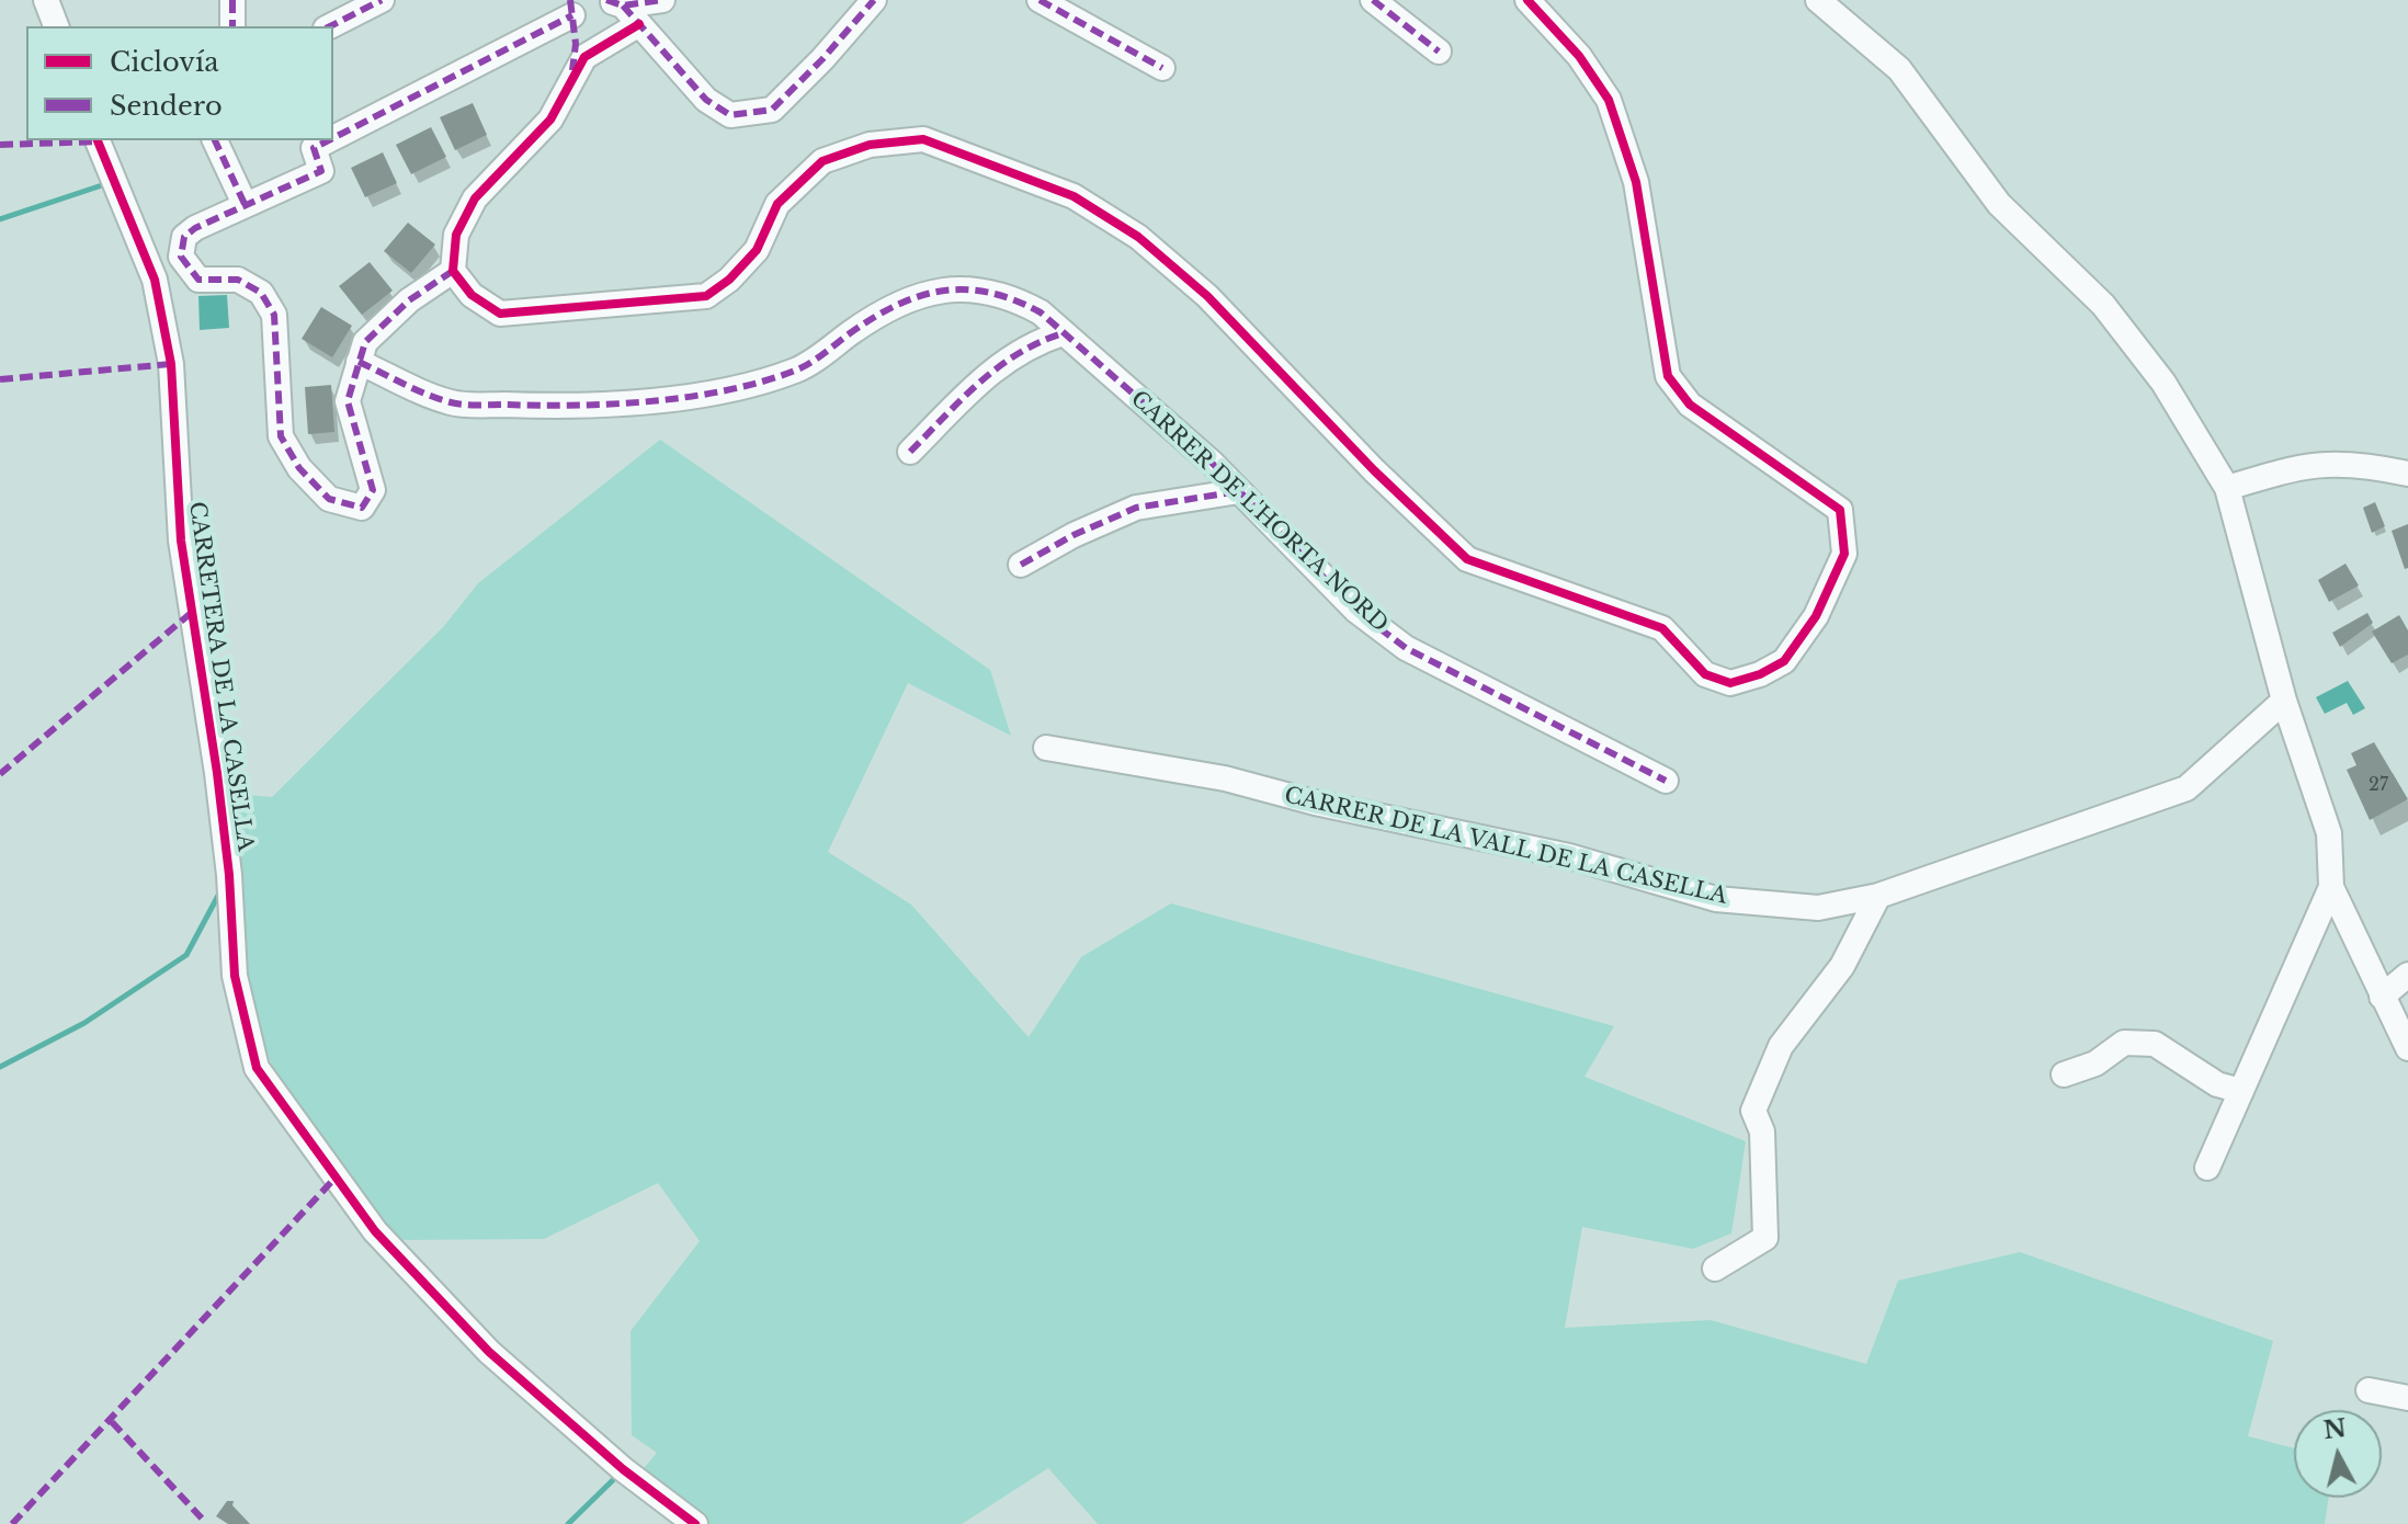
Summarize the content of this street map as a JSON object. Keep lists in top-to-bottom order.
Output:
{
  "streets": {
    "street": ["CARRER DE L'HORTA NORD", "CARRETERA DE LA CASELLA", "CARRER DE LA VALL DE LA CASELLA"]
  },
  "house_numbers": ["27"],
  "legend": ["Ciclovía", "Sendero"],
  "north": "top"
}
